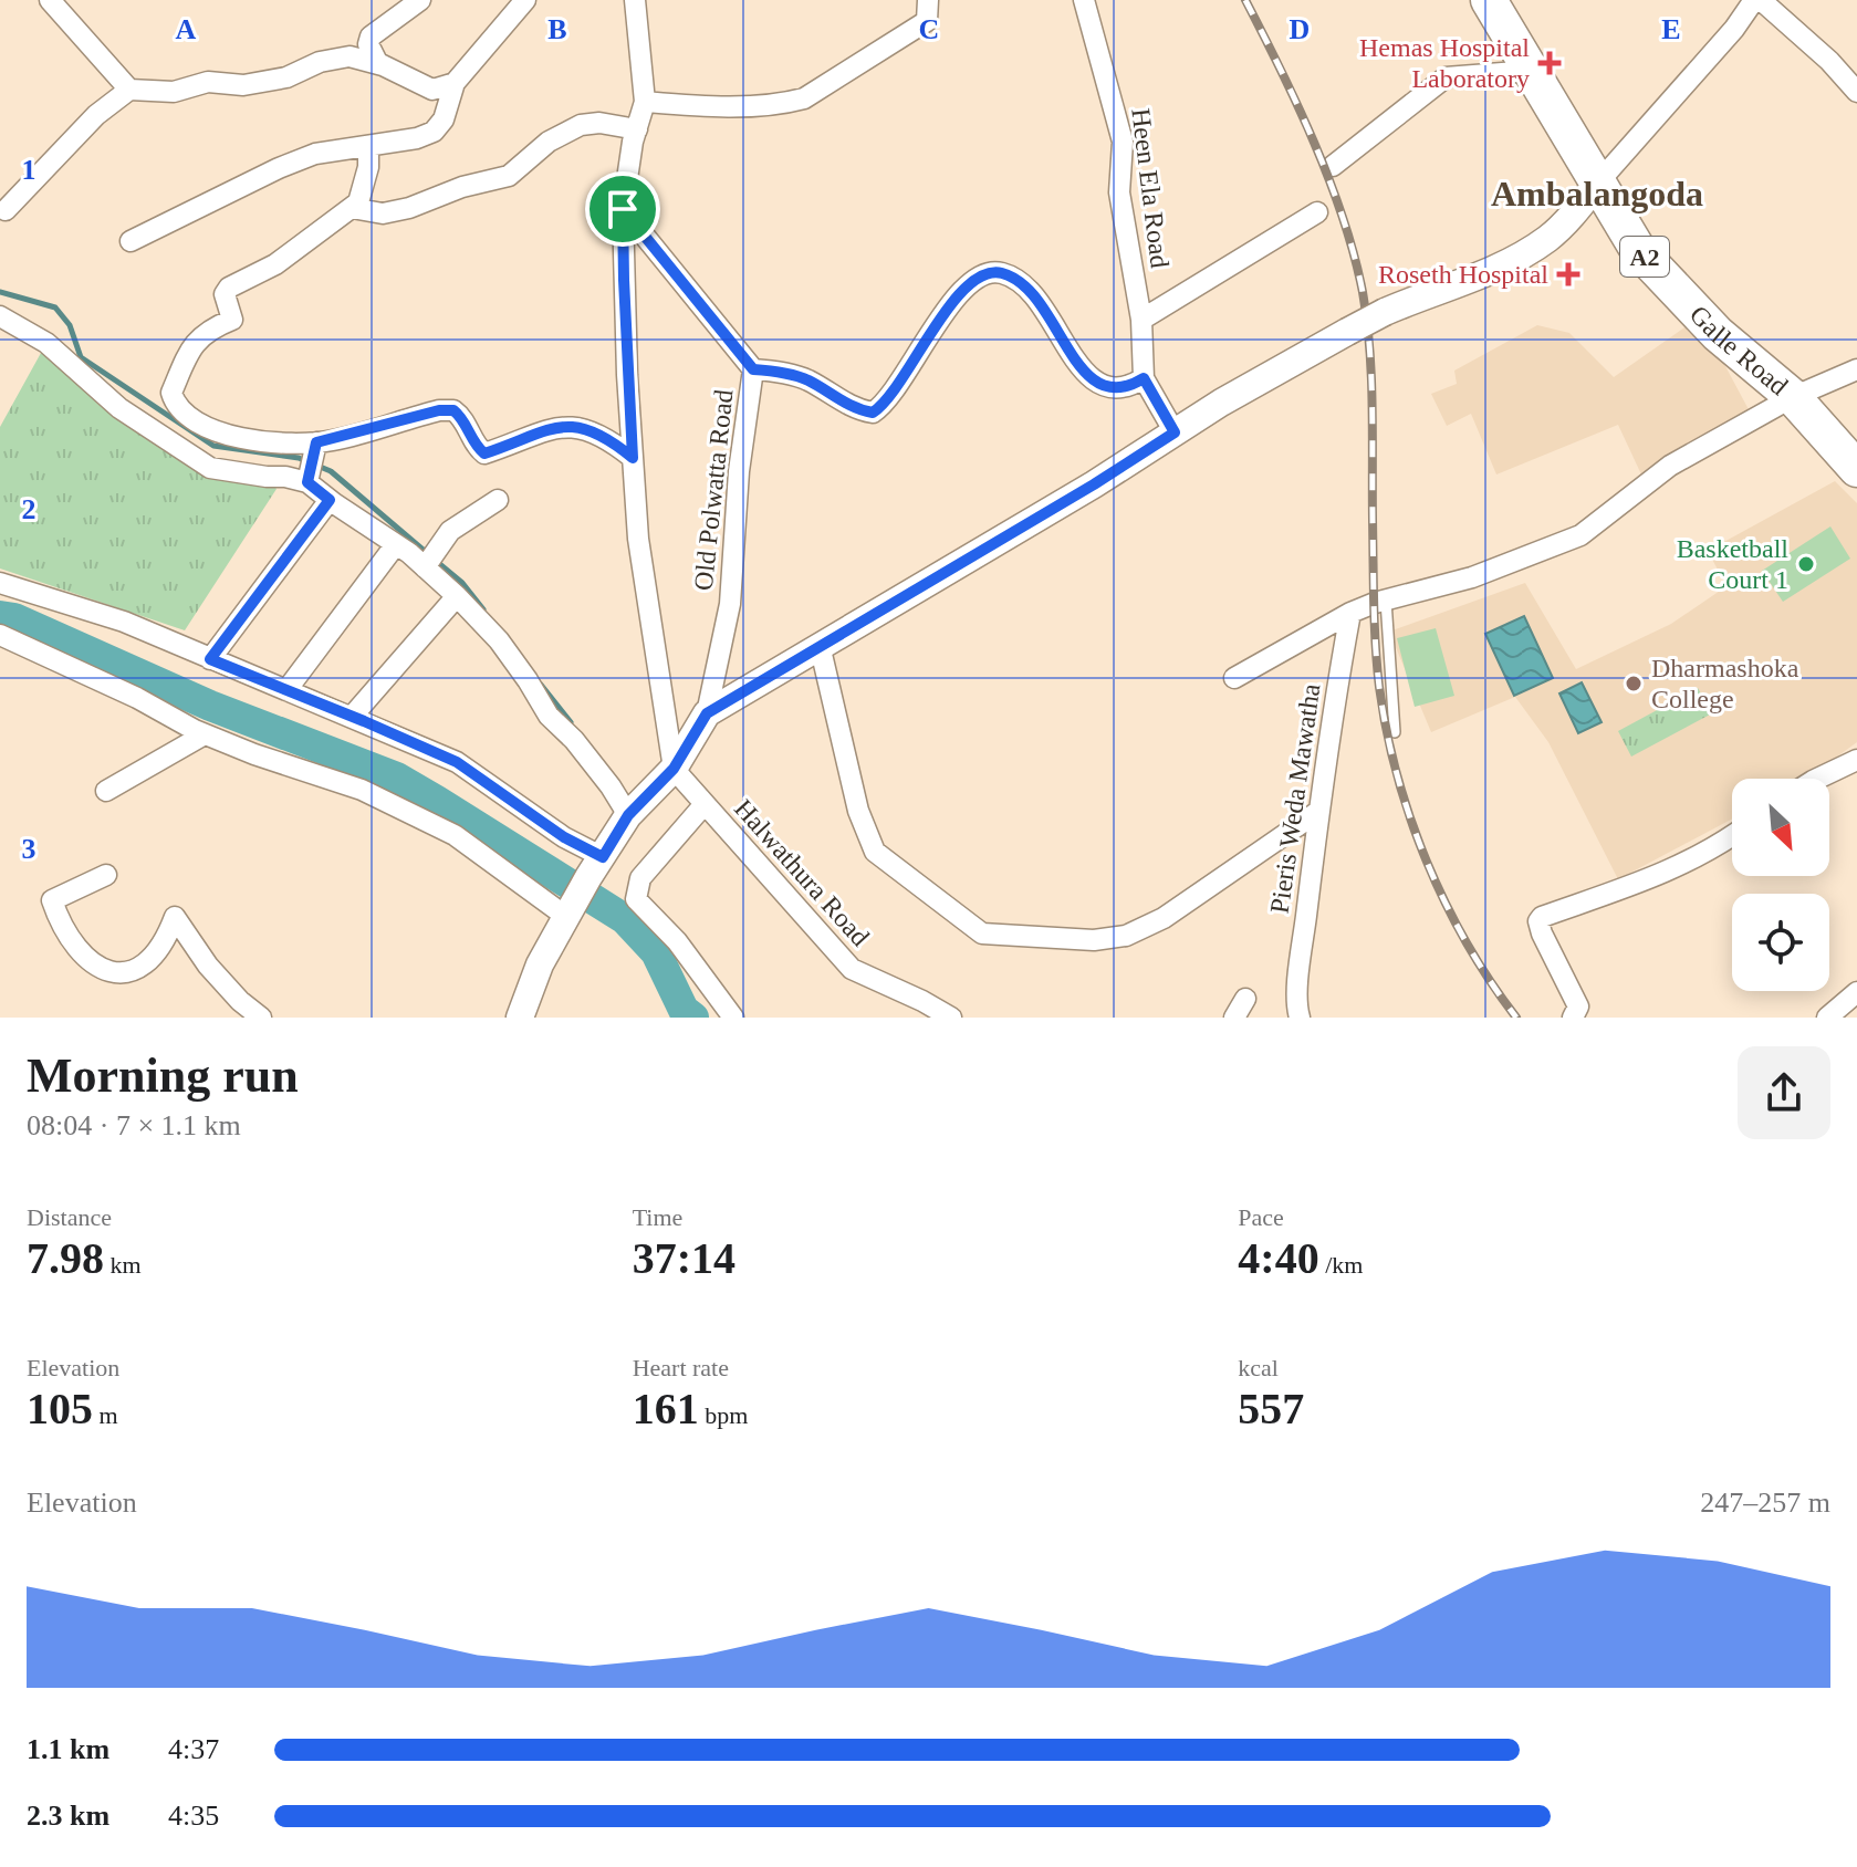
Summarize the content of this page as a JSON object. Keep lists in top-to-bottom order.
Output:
{
  "streets": {
    "highway": ["A2", "Galle Road"],
    "street": [
      "Heen Ela Road",
      "Old Polwatta Road",
      "Pieris Weda Mawatha",
      "Halwathura Road"
    ]
  },
  "districts": ["Ambalangoda"],
  "places": {
    "health": ["Hemas Hospital Laboratory", "Roseth Hospital"],
    "other": ["Basketball Court 1", "Dharmashoka College"]
  },
  "north": "bottom right",
  "page": {
    "heading": ["Morning run", "08:04 · 7 × 1.1 km"],
    "stats": [
      ["Distance", "7.98 km"],
      ["Time", "37:14"],
      ["Pace", "4:40 /km"],
      ["Elevation", "105 m"],
      ["Heart rate", "161 bpm"],
      ["kcal", "557"]
    ],
    "chart": ["Elevation", "247–257 m"],
    "list": [
      {
        "name": "1.1 km",
        "note": "4:37"
      },
      {
        "name": "2.3 km",
        "note": "4:35"
      }
    ]
  },
  "grid": {
    "columns": [
      "A",
      "B",
      "C",
      "D",
      "E"
    ],
    "rows": ["1", "2", "3"]
  }
}
